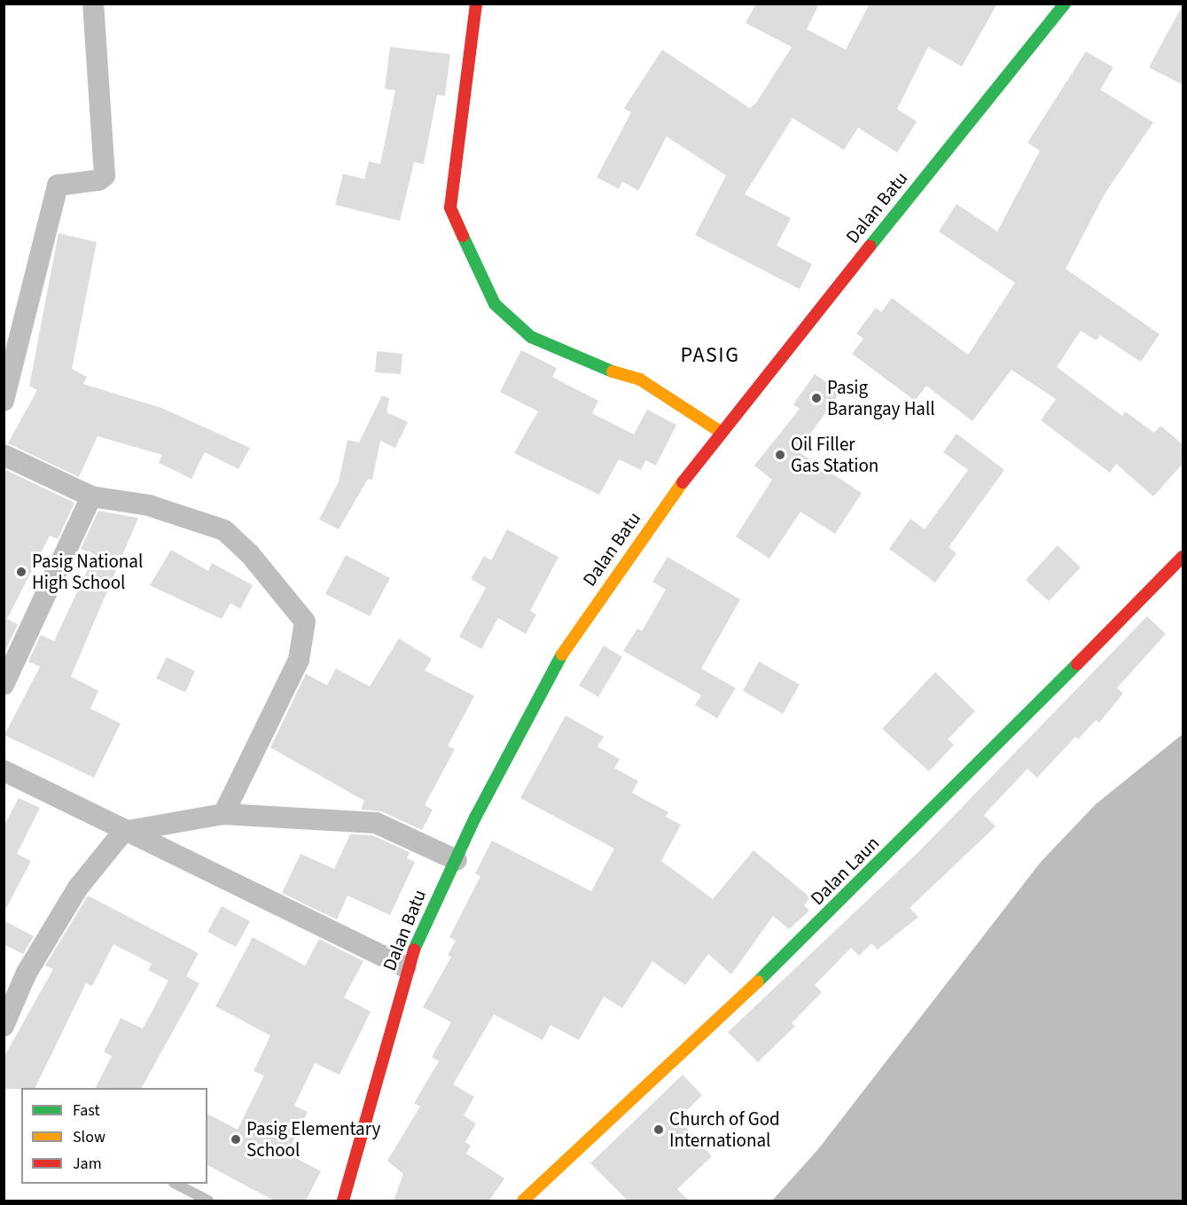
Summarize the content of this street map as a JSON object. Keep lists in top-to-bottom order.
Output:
{
  "streets": {
    "street": ["Dalan Batu", "Dalan Laun"]
  },
  "districts": ["PASIG"],
  "places": [
    "Pasig Barangay Hall",
    "Oil Filler Gas Station",
    "Pasig National High School",
    "Church of God International",
    "Pasig Elementary School"
  ],
  "legend": ["Fast", "Slow", "Jam"]
}
